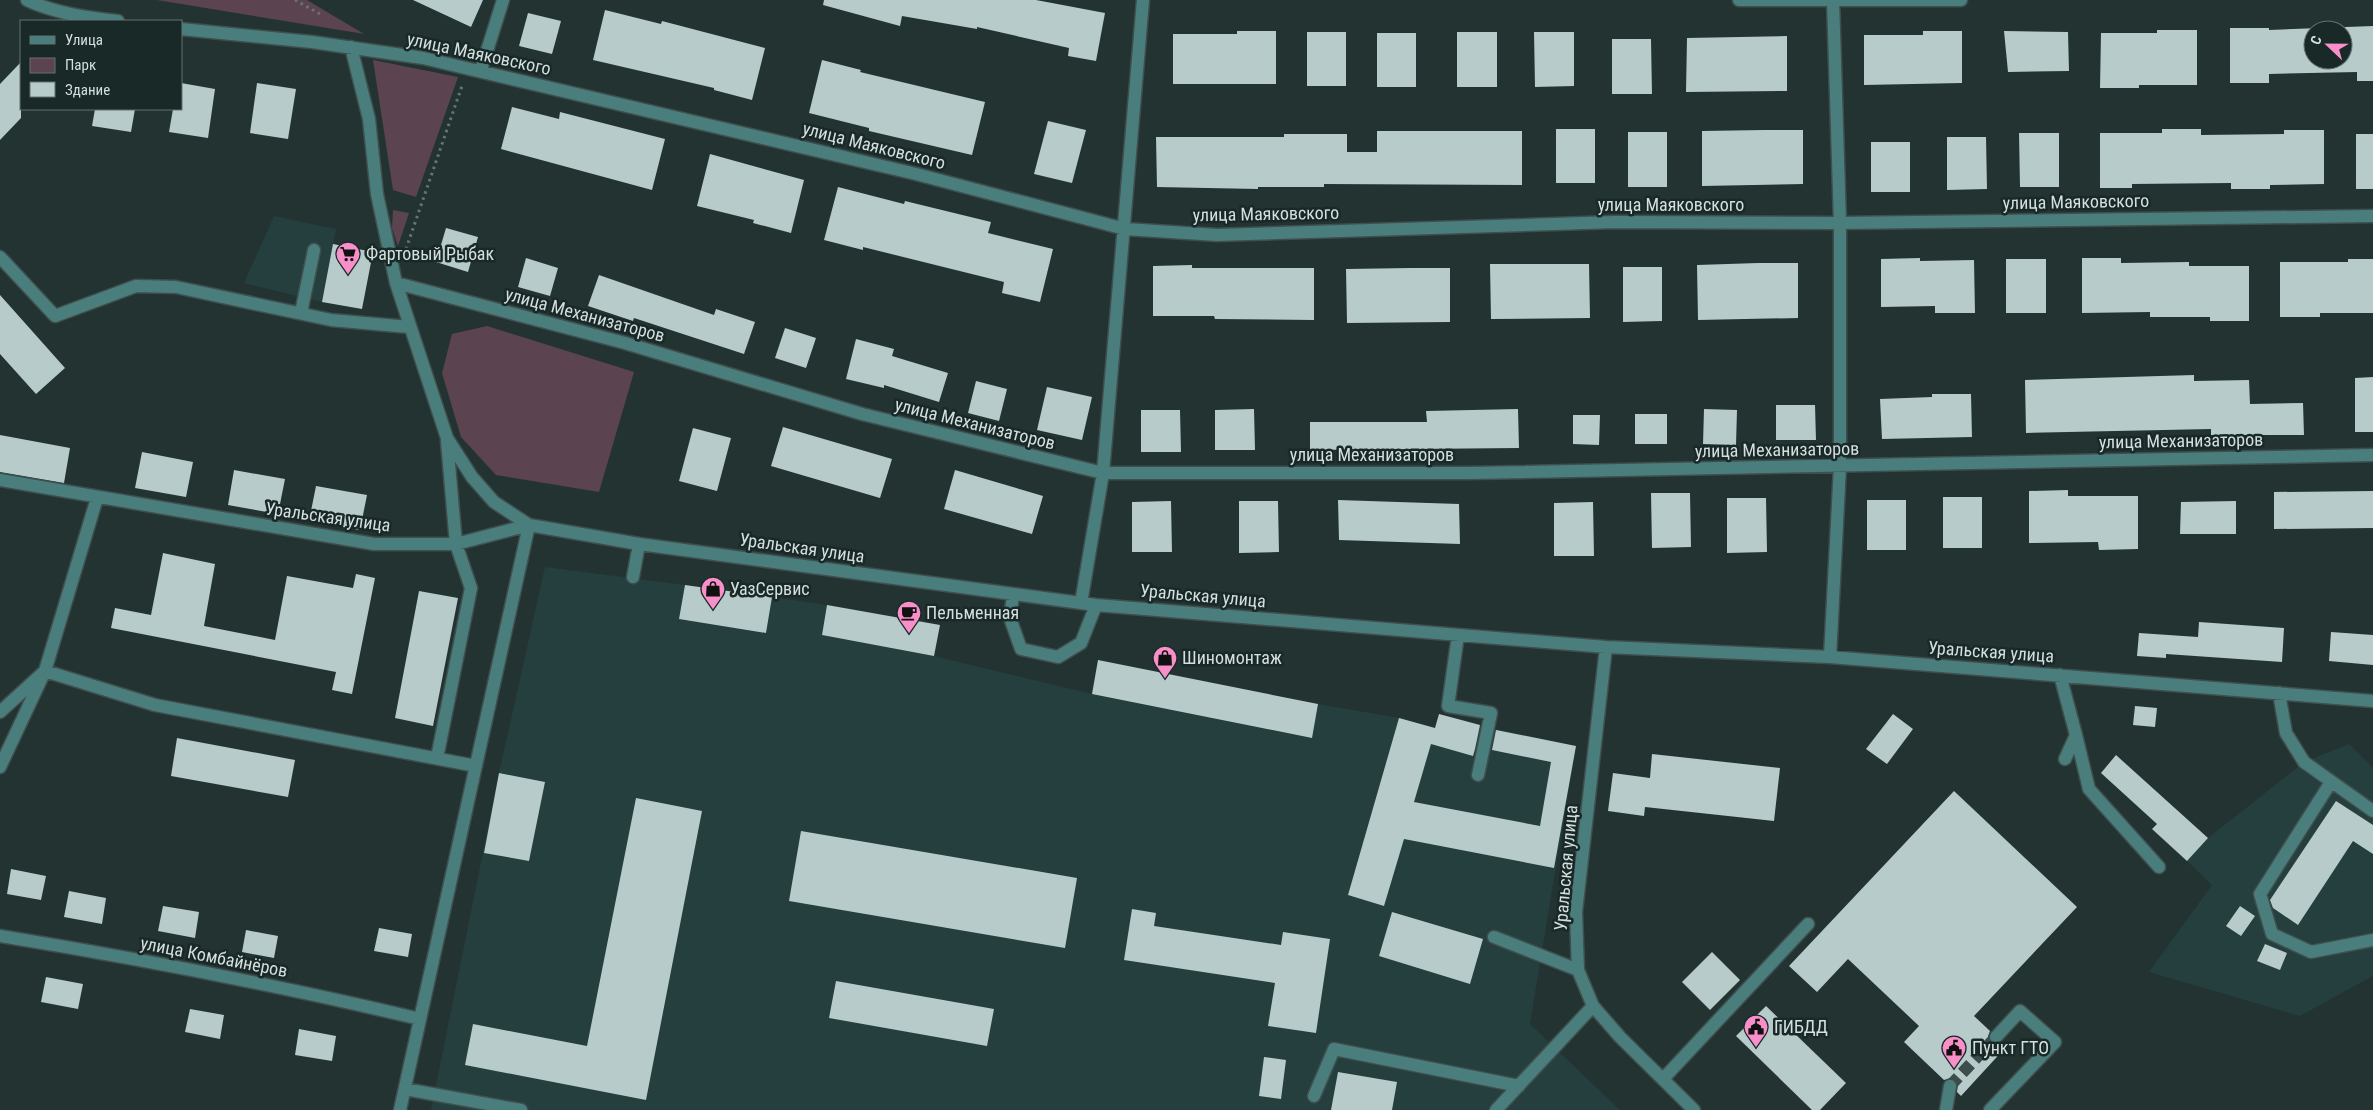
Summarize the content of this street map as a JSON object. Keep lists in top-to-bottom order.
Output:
{
  "streets": {
    "street": [
      "улица Маяковского",
      "улица Механизаторов",
      "Уральская улица",
      "улица Комбайнёров"
    ]
  },
  "places": {
    "supermarket": ["Фартовый Рыбак"],
    "shop": ["УазСервис", "Шиномонтаж"],
    "cafe": ["Пельменная"],
    "public building": ["ГИБДД", "Пункт ГТО"]
  },
  "legend": ["Улица", "Парк", "Здание"],
  "north": "left"
}
